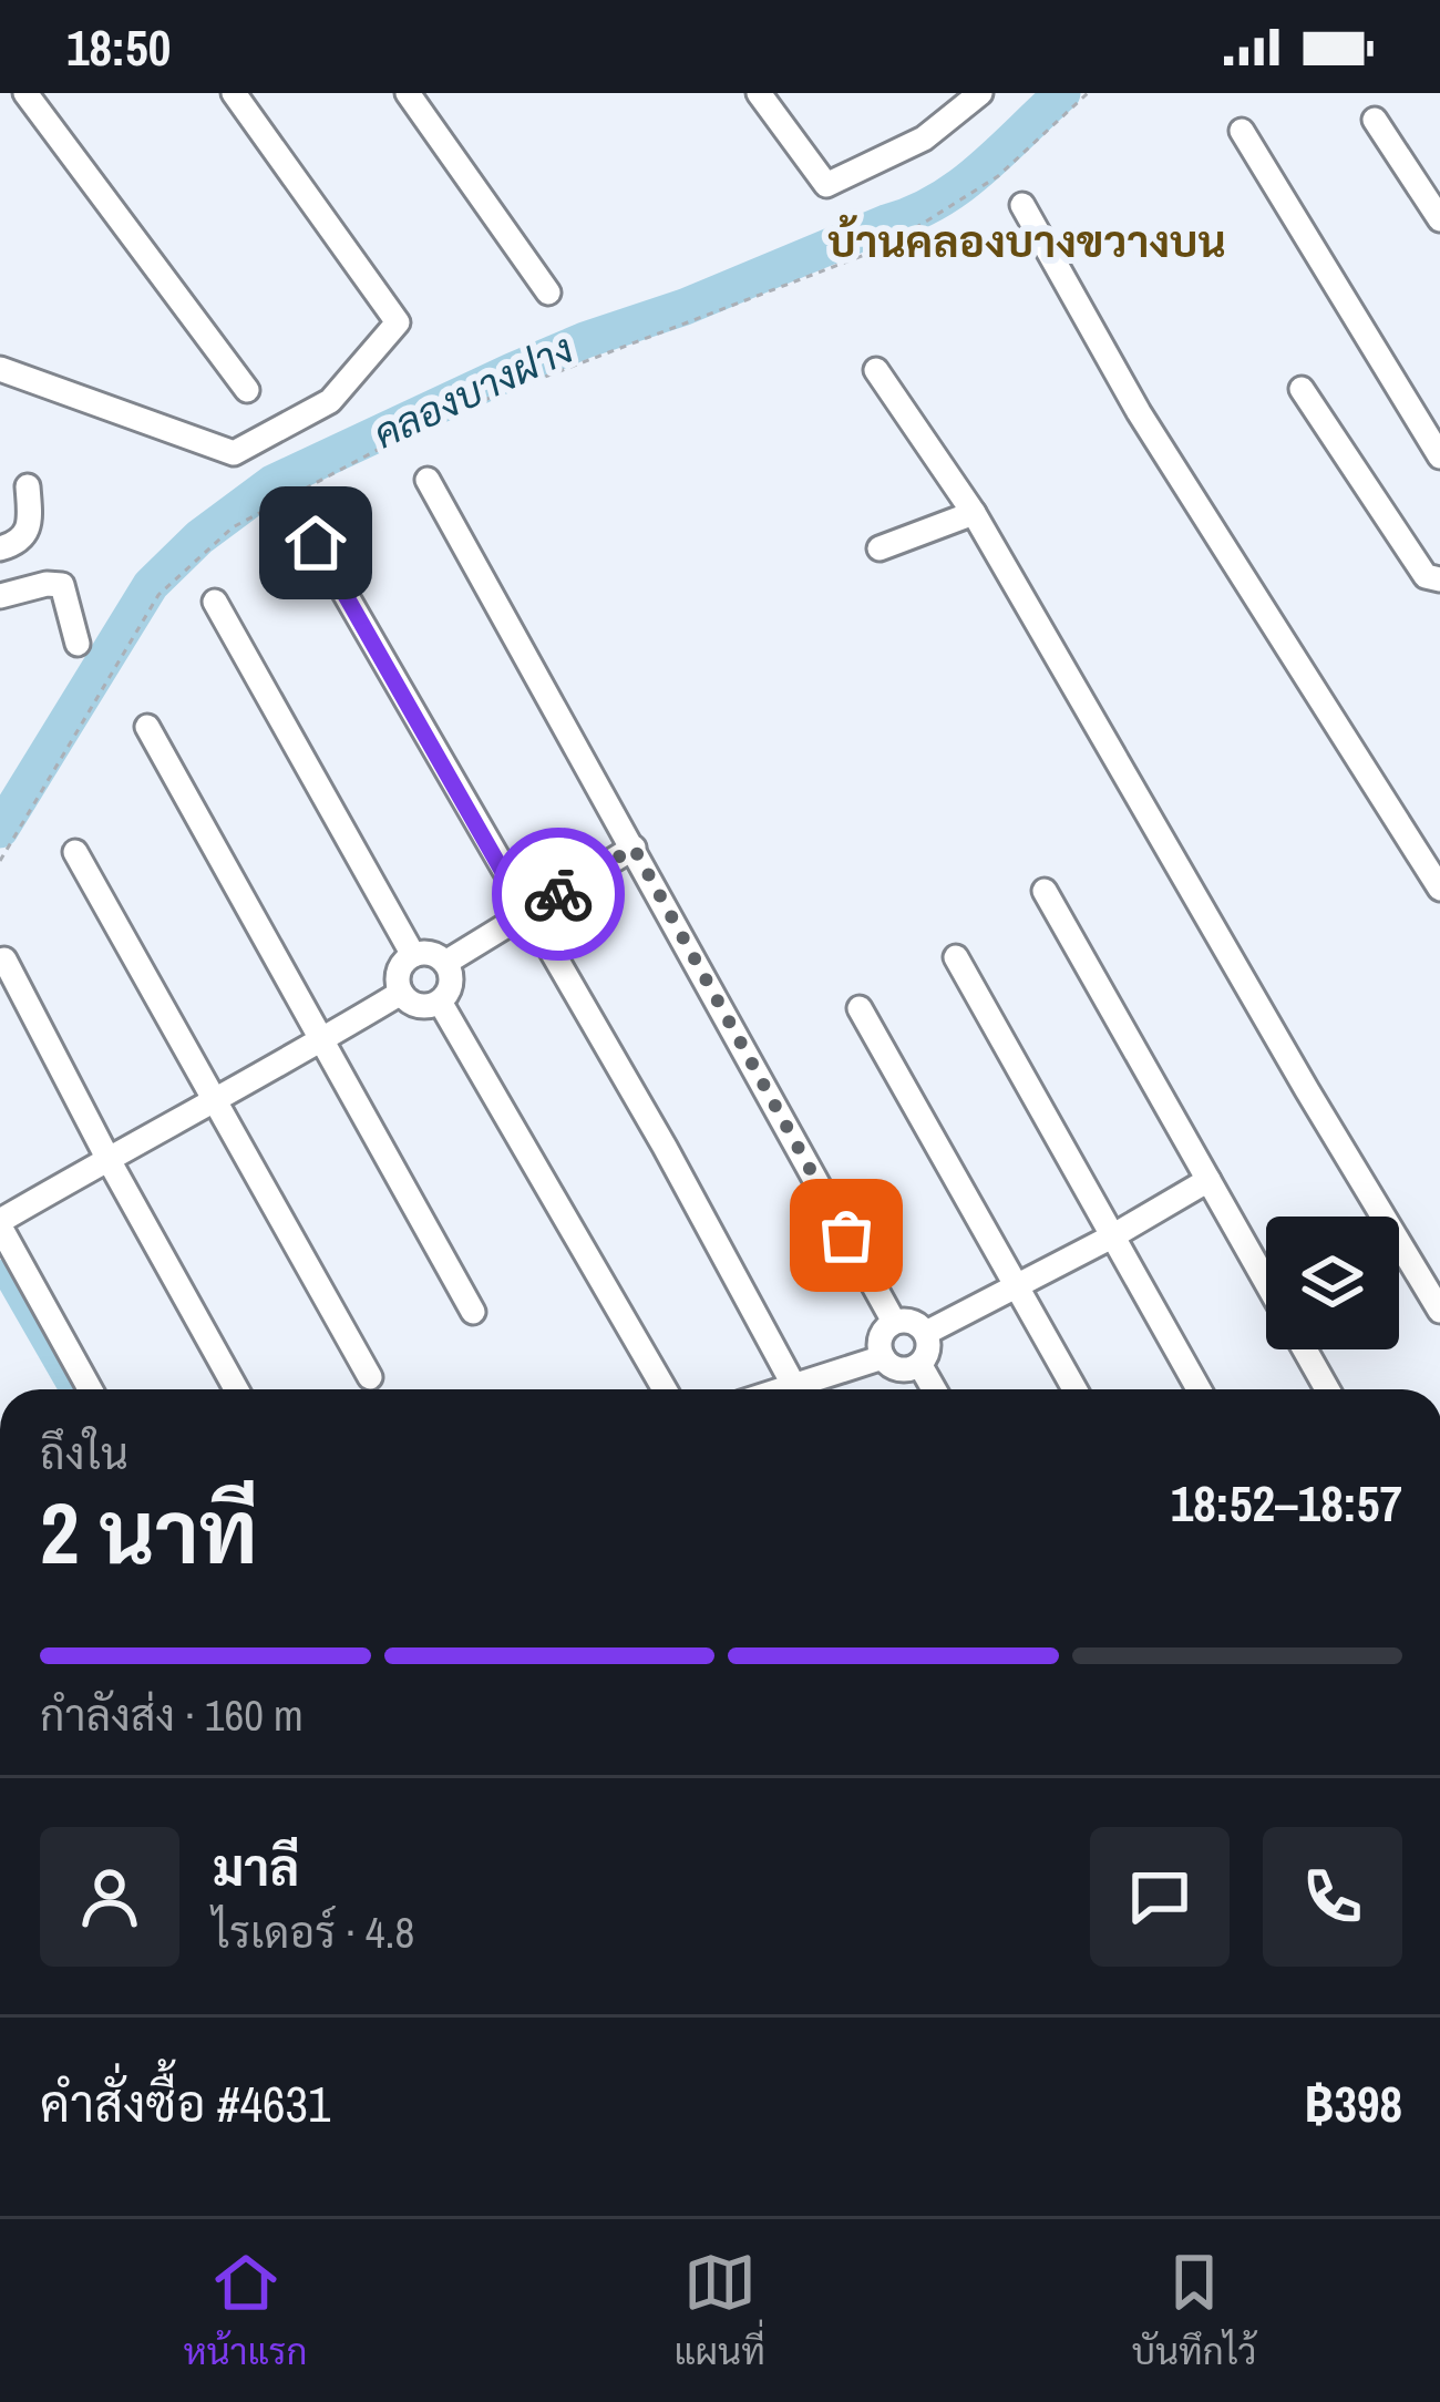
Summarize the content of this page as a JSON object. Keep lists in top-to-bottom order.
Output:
{
  "districts": ["บ้านคลองบางขวางบน"],
  "water": ["คลองบางฝาง"],
  "page": {
    "status": "18:50",
    "heading": ["2 นาที", "ถึงใน", "18:52–18:57"],
    "panel": [
      "มาลี",
      "ไรเดอร์ · 4.8",
      "คำสั่งซื้อ #4631",
      "฿398"
    ],
    "bar": "กำลังส่ง · 160 m",
    "tabs": ["หน้าแรก", "แผนที่", "บันทึกไว้"]
  }
}
